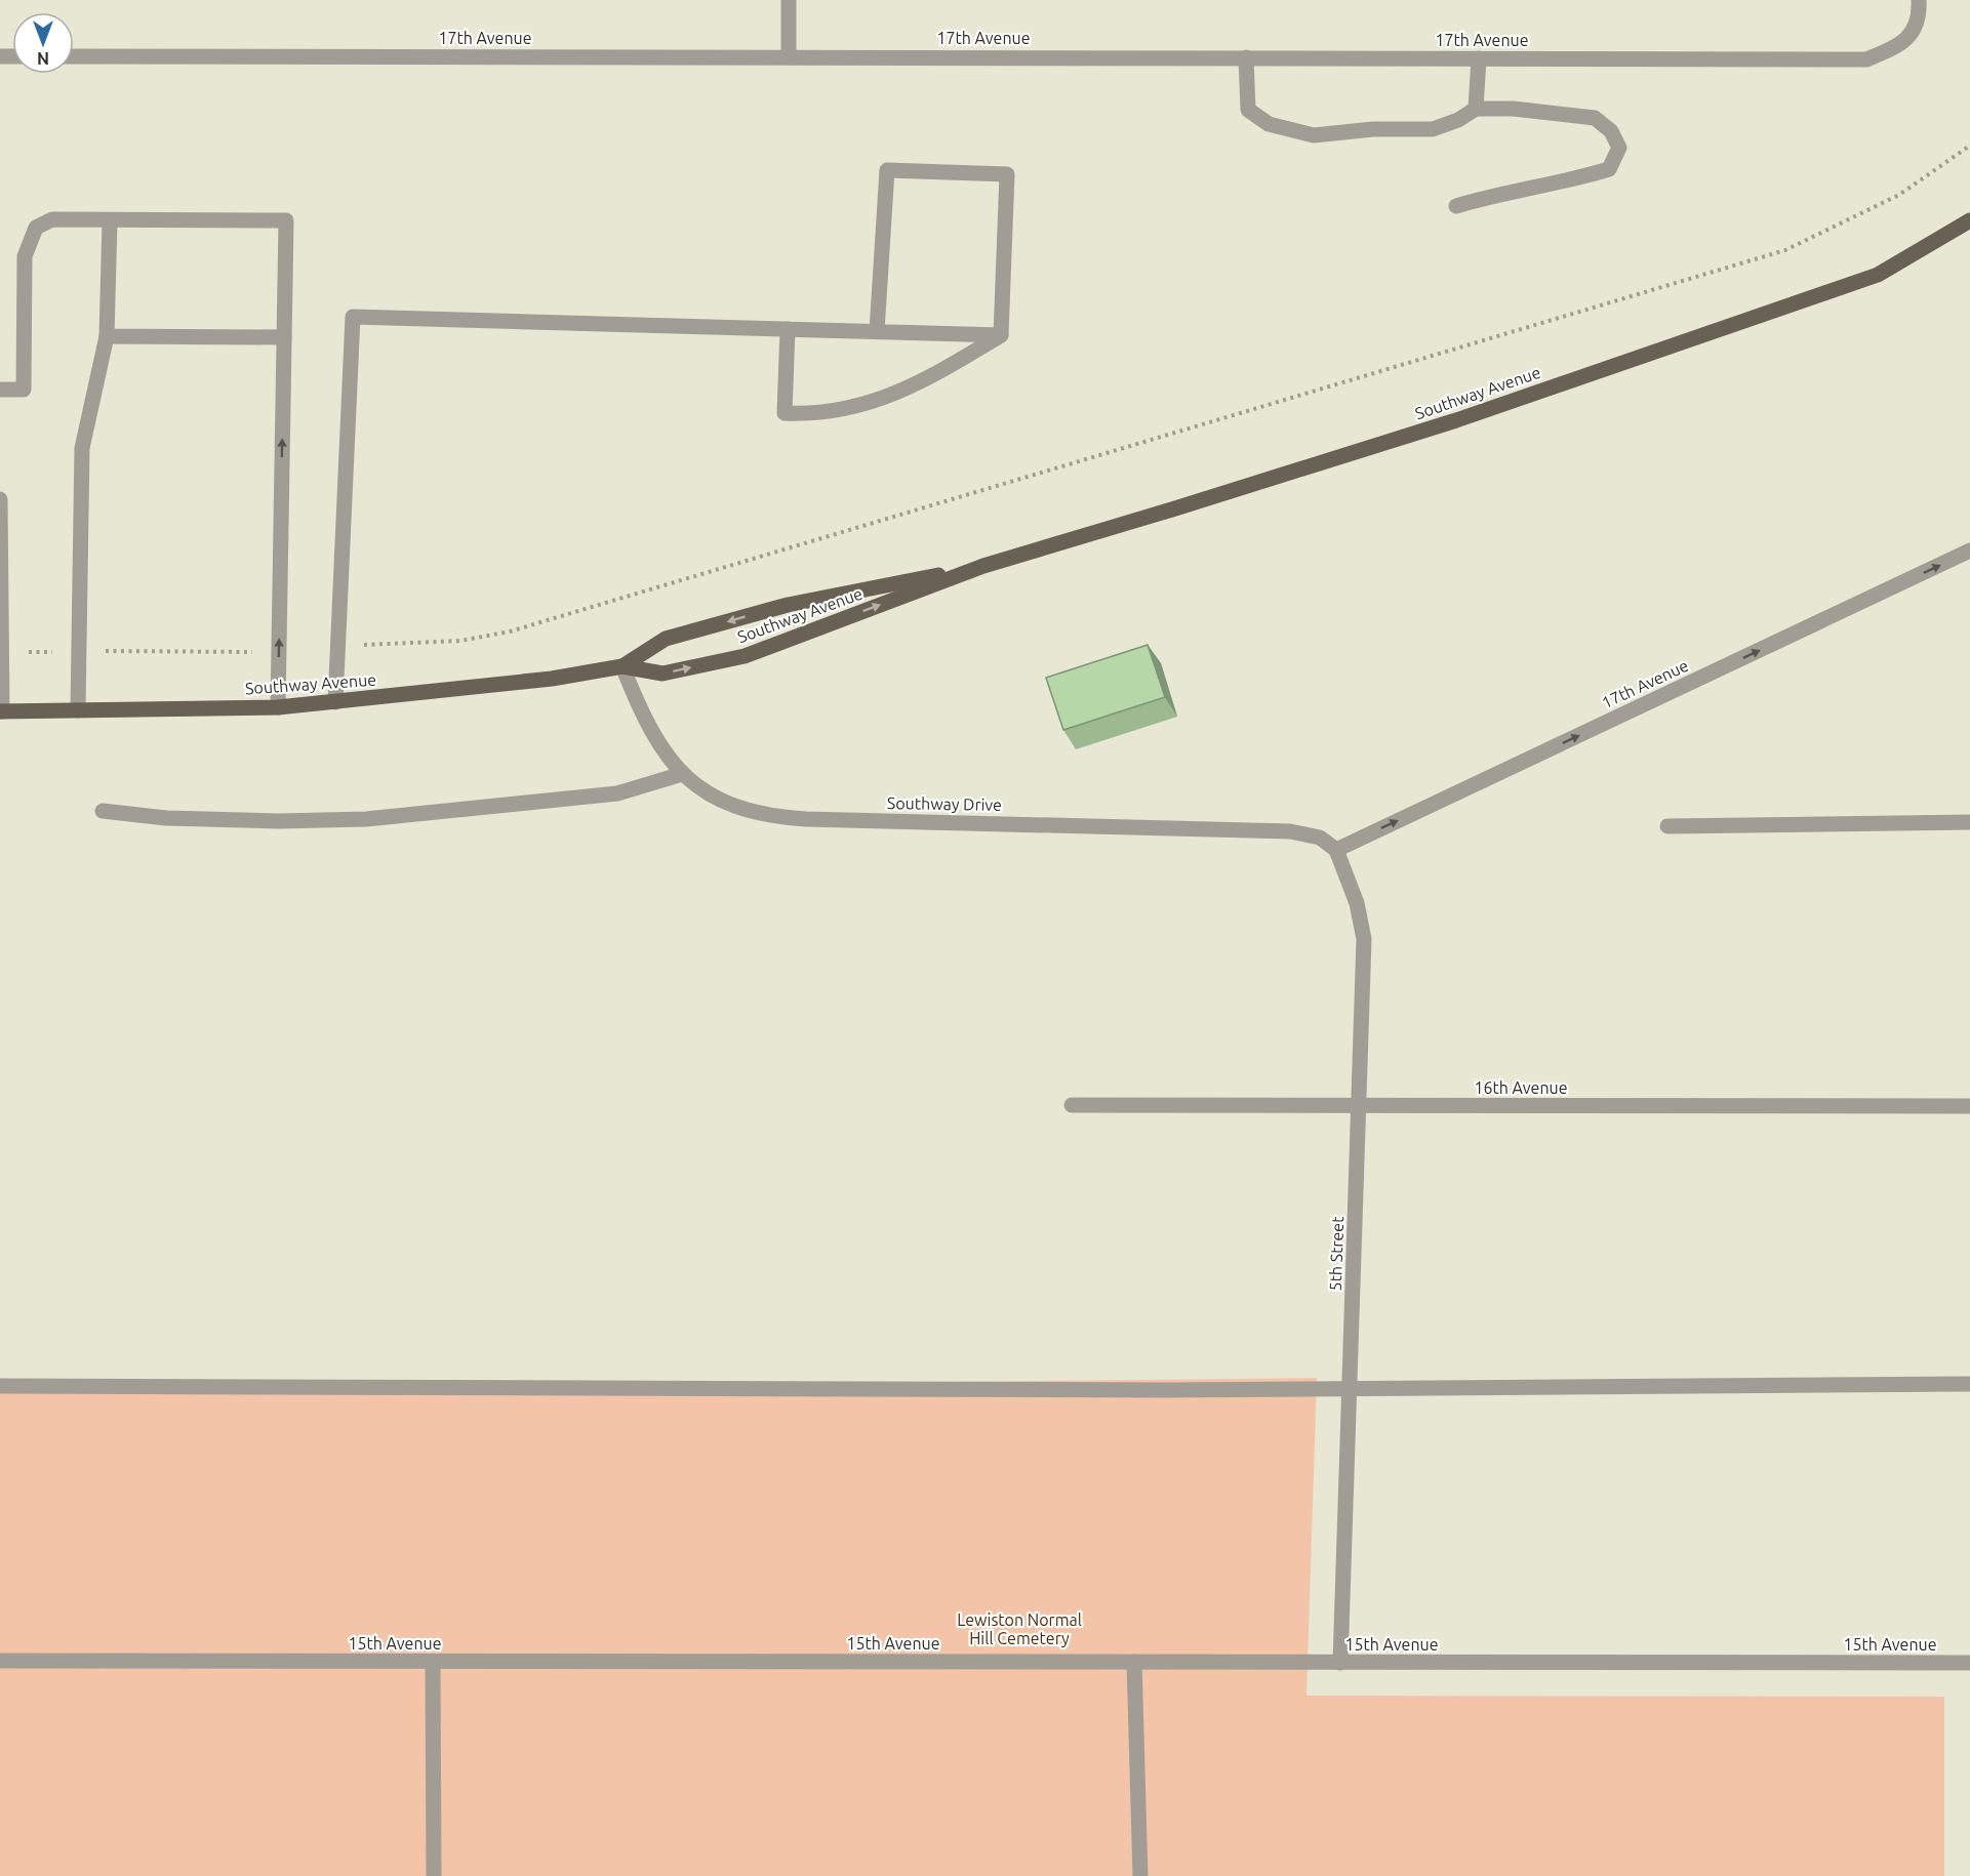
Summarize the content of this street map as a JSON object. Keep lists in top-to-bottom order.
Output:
{
  "streets": {
    "main road": ["Southway Avenue"],
    "street": [
      "17th Avenue",
      "Southway Drive",
      "16th Avenue",
      "5th Street",
      "15th Avenue"
    ]
  },
  "crossings": [
    ["17th Avenue", "Southway Drive"],
    ["17th Avenue", "5th Street"],
    ["Southway Avenue", "Southway Drive"],
    ["Southway Drive", "5th Street"],
    ["16th Avenue", "5th Street"],
    ["5th Street", "15th Avenue"]
  ],
  "parks": ["Lewiston Normal Hill Cemetery"],
  "north": "bottom"
}
